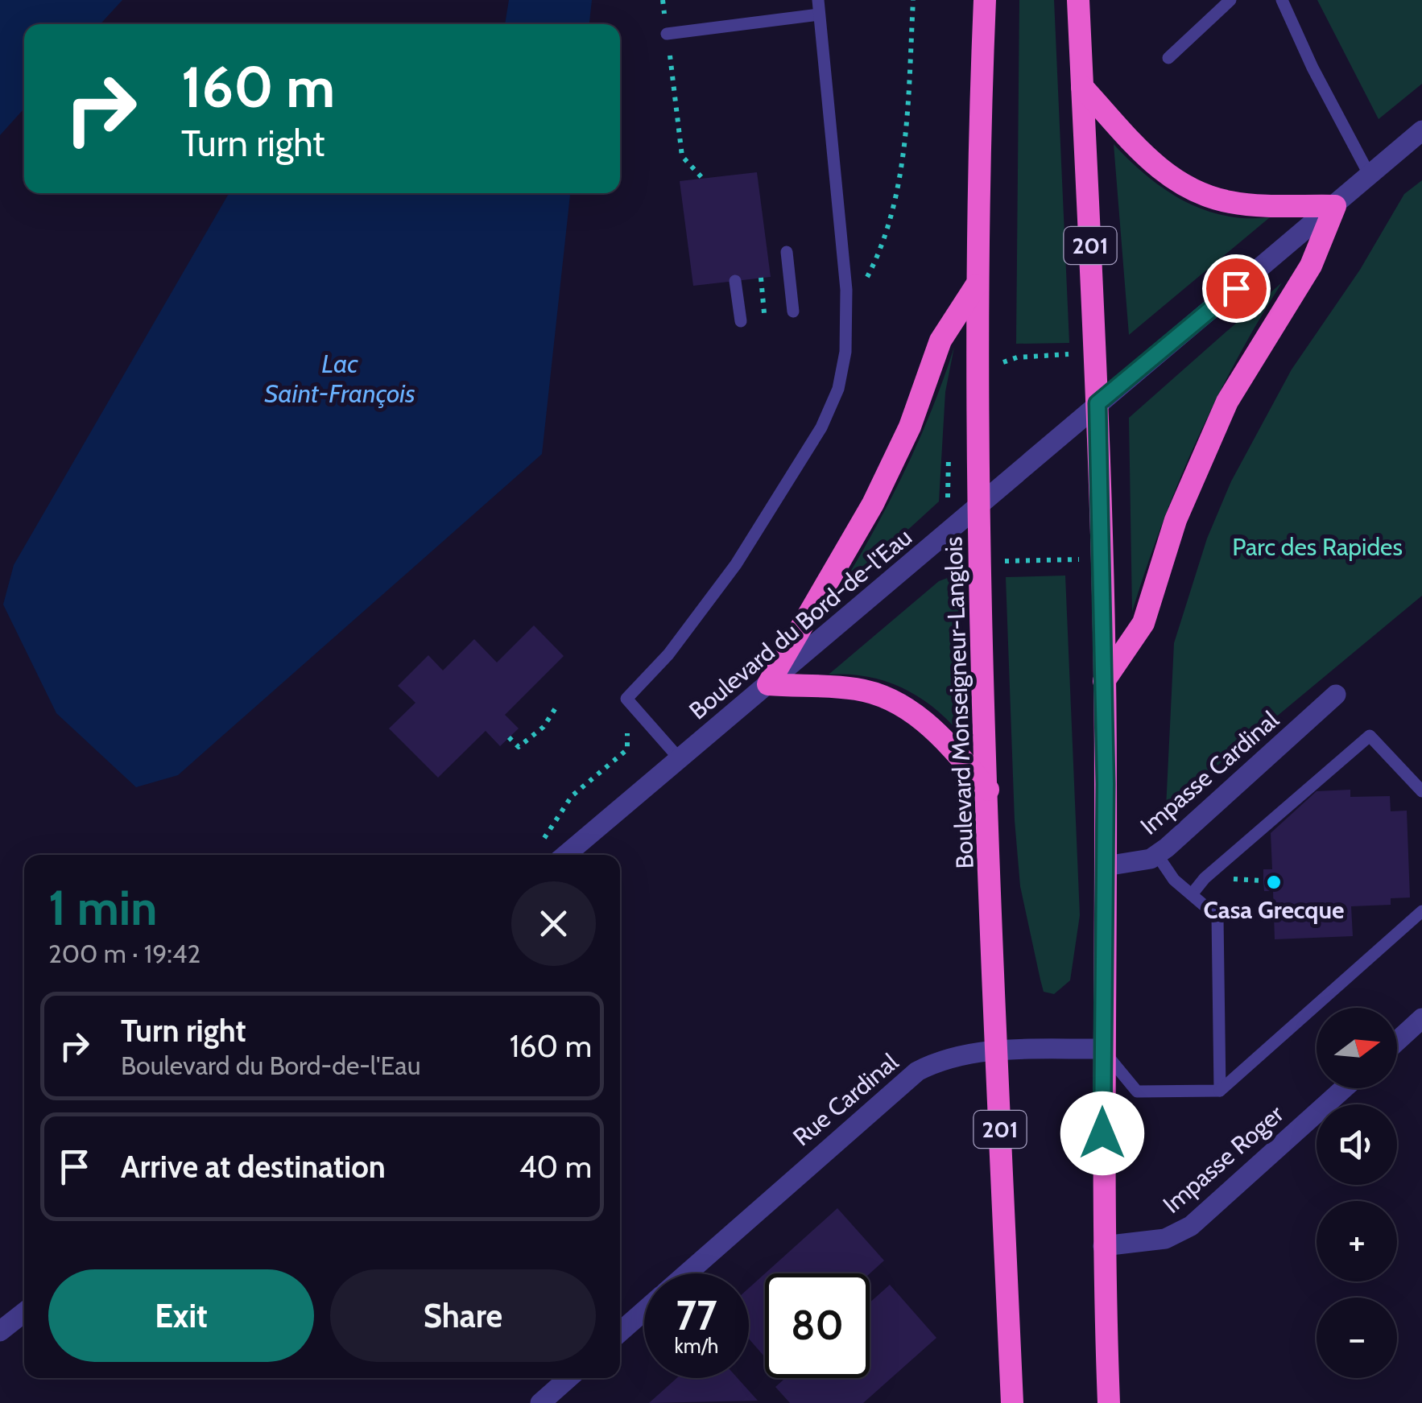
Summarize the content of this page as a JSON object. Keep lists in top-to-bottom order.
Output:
{
  "streets": {
    "highway": ["201", "Boulevard Monseigneur-Langlois"],
    "street": [
      "Boulevard du Bord-de-l'Eau",
      "Impasse Cardinal",
      "Rue Cardinal",
      "Impasse Roger"
    ]
  },
  "crossings": [
    ["201", "Boulevard du Bord-de-l'Eau"],
    ["201", "Impasse Cardinal"],
    ["201", "Rue Cardinal"],
    ["201", "Impasse Roger"],
    ["Boulevard du Bord-de-l'Eau", "Boulevard Monseigneur-Langlois"],
    ["Boulevard Monseigneur-Langlois", "Rue Cardinal"]
  ],
  "water": ["Lac Saint-François"],
  "parks": ["Parc des Rapides"],
  "places": ["Casa Grecque"],
  "north": "right",
  "page": {
    "turn": ["160 m", "Turn right"],
    "heading": ["1 min", "200 m · 19:42"],
    "list": [
      {
        "name": "Turn right",
        "note": "Boulevard du Bord-de-l'Eau",
        "value": "160 m"
      },
      {
        "name": "Arrive at destination",
        "value": "40 m"
      }
    ],
    "map_buttons": ["+", "−"],
    "buttons": ["Exit", "Share"],
    "speed": "77 km/h",
    "limit": "80"
  }
}
